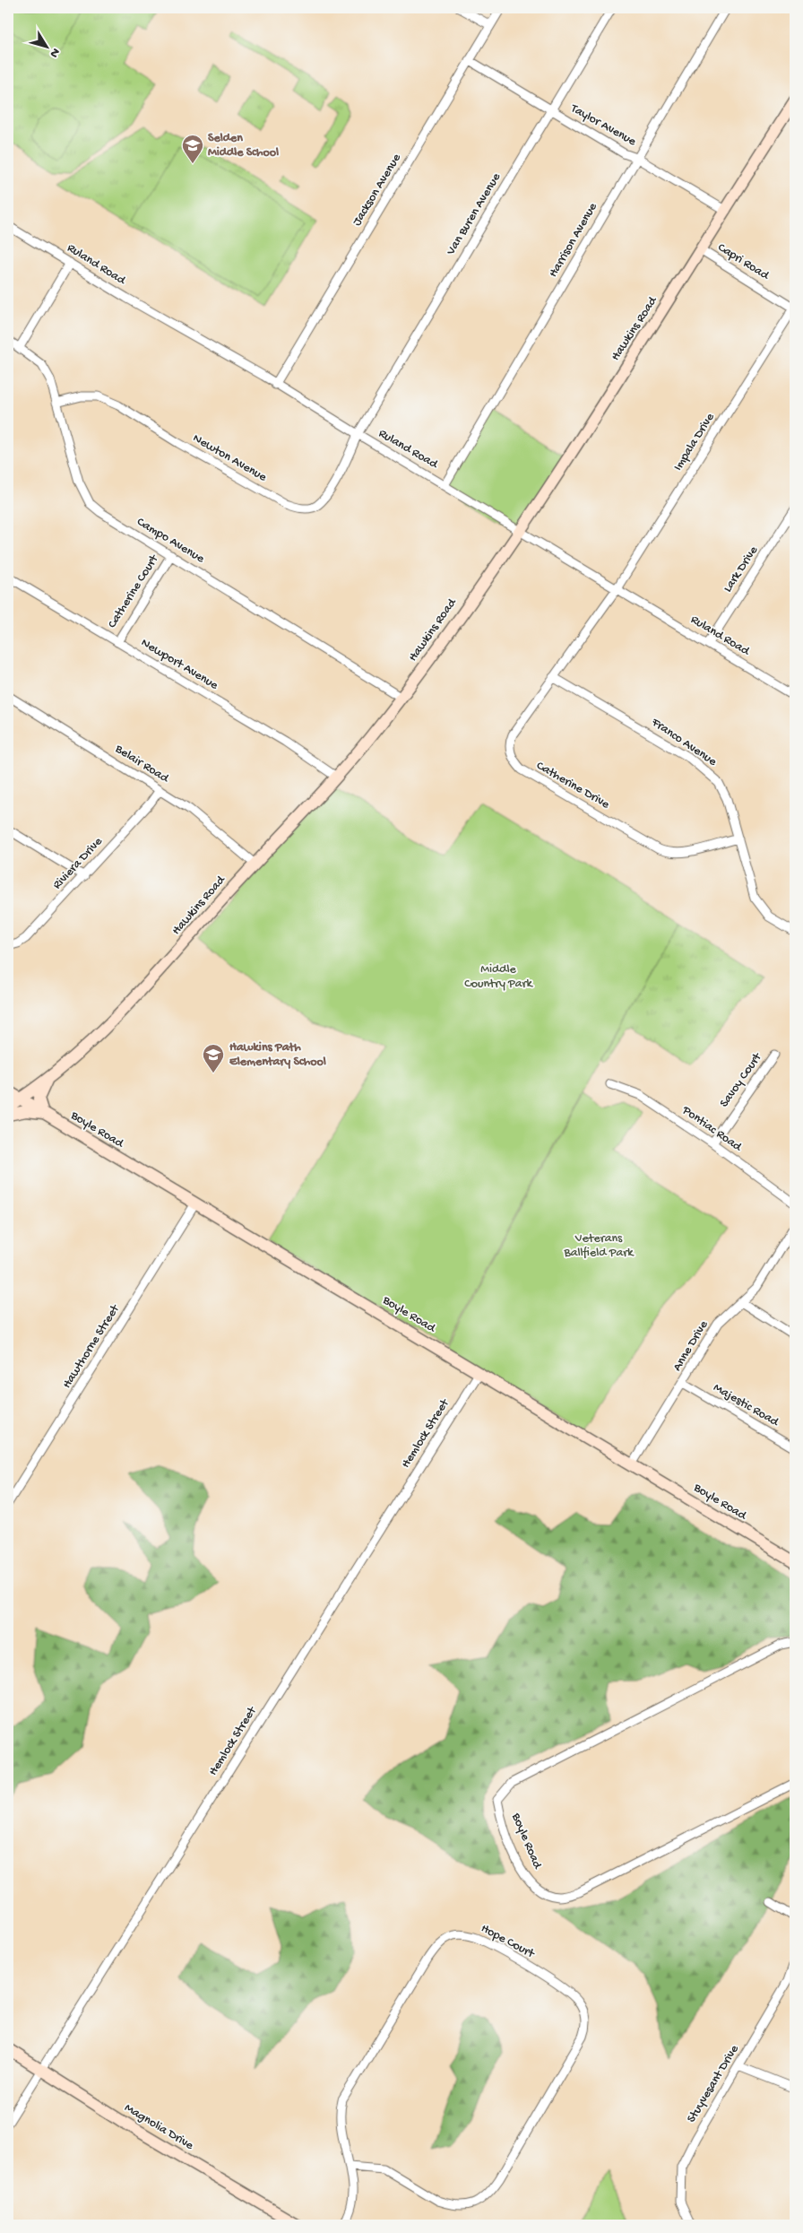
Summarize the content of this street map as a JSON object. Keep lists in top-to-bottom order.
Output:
{
  "streets": {
    "street": [
      "Taylor Avenue",
      "Jackson Avenue",
      "Van Buren Avenue",
      "Harrison Avenue",
      "Capri Road",
      "Ruland Road",
      "Hawkins Road",
      "Impala Drive",
      "Newton Avenue",
      "Campo Avenue",
      "Lark Drive",
      "Catherine Court",
      "Newport Avenue",
      "Franco Avenue",
      "Belair Road",
      "Catherine Drive",
      "Riviera Drive",
      "Savoy Court",
      "Pontiac Road",
      "Boyle Road",
      "Anne Drive",
      "Hawthorne Street",
      "Majestic Road",
      "Hemlock Street",
      "Hope Court",
      "Stuyvesant Drive",
      "Magnolia Drive"
    ]
  },
  "crossings": [
    ["Taylor Avenue", "Jackson Avenue"],
    ["Taylor Avenue", "Van Buren Avenue"],
    ["Taylor Avenue", "Harrison Avenue"],
    ["Taylor Avenue", "Hawkins Road"],
    ["Jackson Avenue", "Ruland Road"],
    ["Van Buren Avenue", "Ruland Road"],
    ["Van Buren Avenue", "Newton Avenue"],
    ["Harrison Avenue", "Ruland Road"],
    ["Capri Road", "Hawkins Road"],
    ["Capri Road", "Impala Drive"],
    ["Ruland Road", "Hawkins Road"],
    ["Ruland Road", "Impala Drive"],
    ["Ruland Road", "Newton Avenue"],
    ["Ruland Road", "Lark Drive"],
    ["Ruland Road", "Catherine Drive"],
    ["Hawkins Road", "Campo Avenue"],
    ["Hawkins Road", "Newport Avenue"],
    ["Hawkins Road", "Belair Road"],
    ["Hawkins Road", "Boyle Road"],
    ["Impala Drive", "Catherine Drive"],
    ["Newton Avenue", "Campo Avenue"],
    ["Campo Avenue", "Catherine Court"],
    ["Catherine Court", "Newport Avenue"],
    ["Franco Avenue", "Catherine Drive"],
    ["Belair Road", "Riviera Drive"],
    ["Savoy Court", "Pontiac Road"],
    ["Boyle Road", "Anne Drive"],
    ["Boyle Road", "Hawthorne Street"],
    ["Boyle Road", "Hemlock Street"],
    ["Anne Drive", "Majestic Road"],
    ["Hemlock Street", "Magnolia Drive"]
  ],
  "parks": ["Middle Country Park", "Veterans Ballfield Park"],
  "places": {
    "school or university": ["Selden Middle School", "Hawkins Path Elementary School"]
  },
  "north": "bottom right"
}
